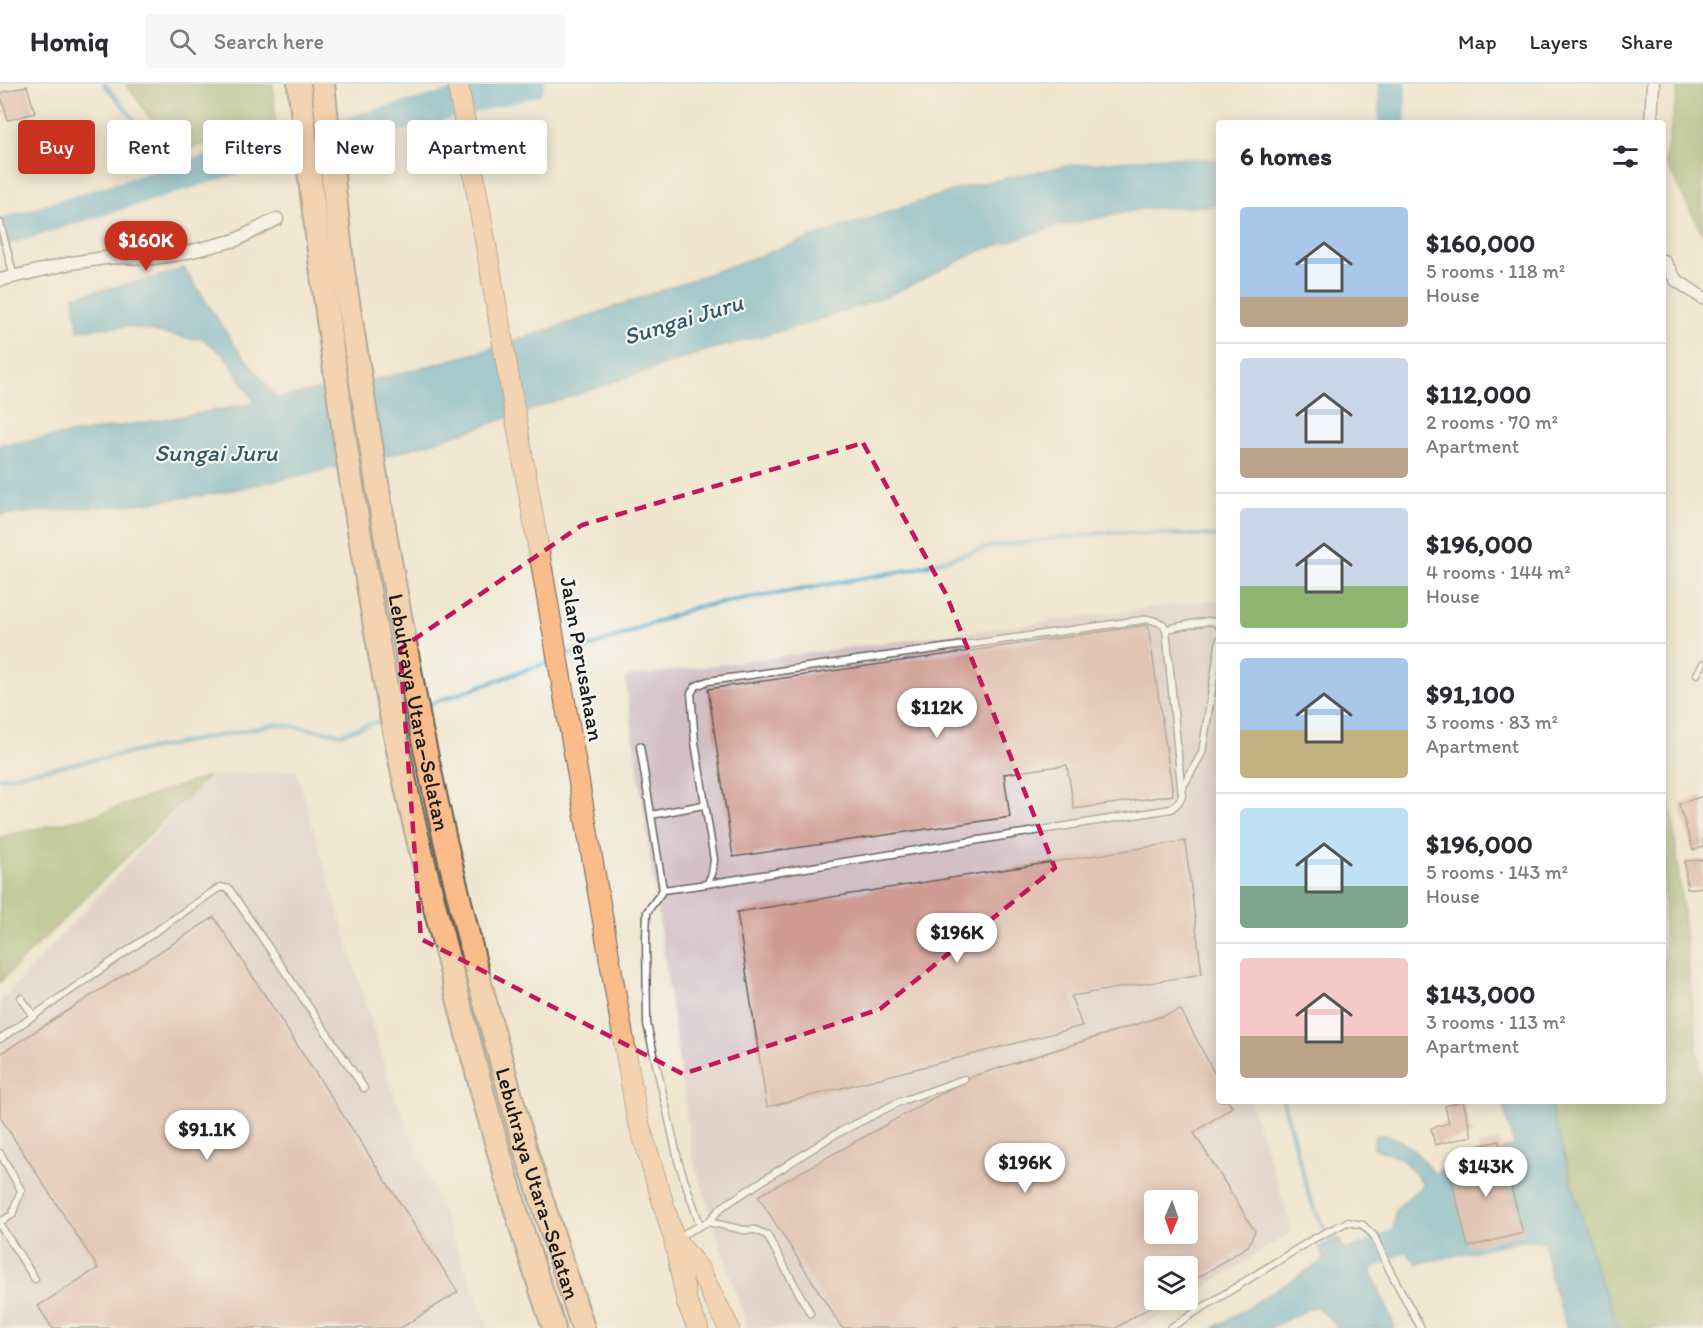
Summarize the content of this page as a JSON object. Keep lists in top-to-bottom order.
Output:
{
  "streets": {
    "highway": ["Lebuhraya Utara–Selatan"],
    "main road": ["Jalan Perusahaan"]
  },
  "water": ["Sungai Juru"],
  "north": "bottom",
  "page": {
    "header": "Homiq",
    "search": "Search here",
    "nav": ["Map", "Layers", "Share"],
    "chip": [
      "Buy",
      "Rent",
      "Filters",
      "New",
      "Apartment"
    ],
    "heading": "6 homes",
    "list": [
      {
        "name": "$160,000",
        "note": "5 rooms · 118 m² · House"
      },
      {
        "name": "$112,000",
        "note": "2 rooms · 70 m² · Apartment"
      },
      {
        "name": "$196,000",
        "note": "4 rooms · 144 m² · House"
      },
      {
        "name": "$91,100",
        "note": "3 rooms · 83 m² · Apartment"
      },
      {
        "name": "$196,000",
        "note": "5 rooms · 143 m² · House"
      },
      {
        "name": "$143,000",
        "note": "3 rooms · 113 m² · Apartment"
      }
    ],
    "price": [
      "$160K",
      "$112K",
      "$196K",
      "$91.1K",
      "$196K",
      "$143K"
    ]
  }
}
